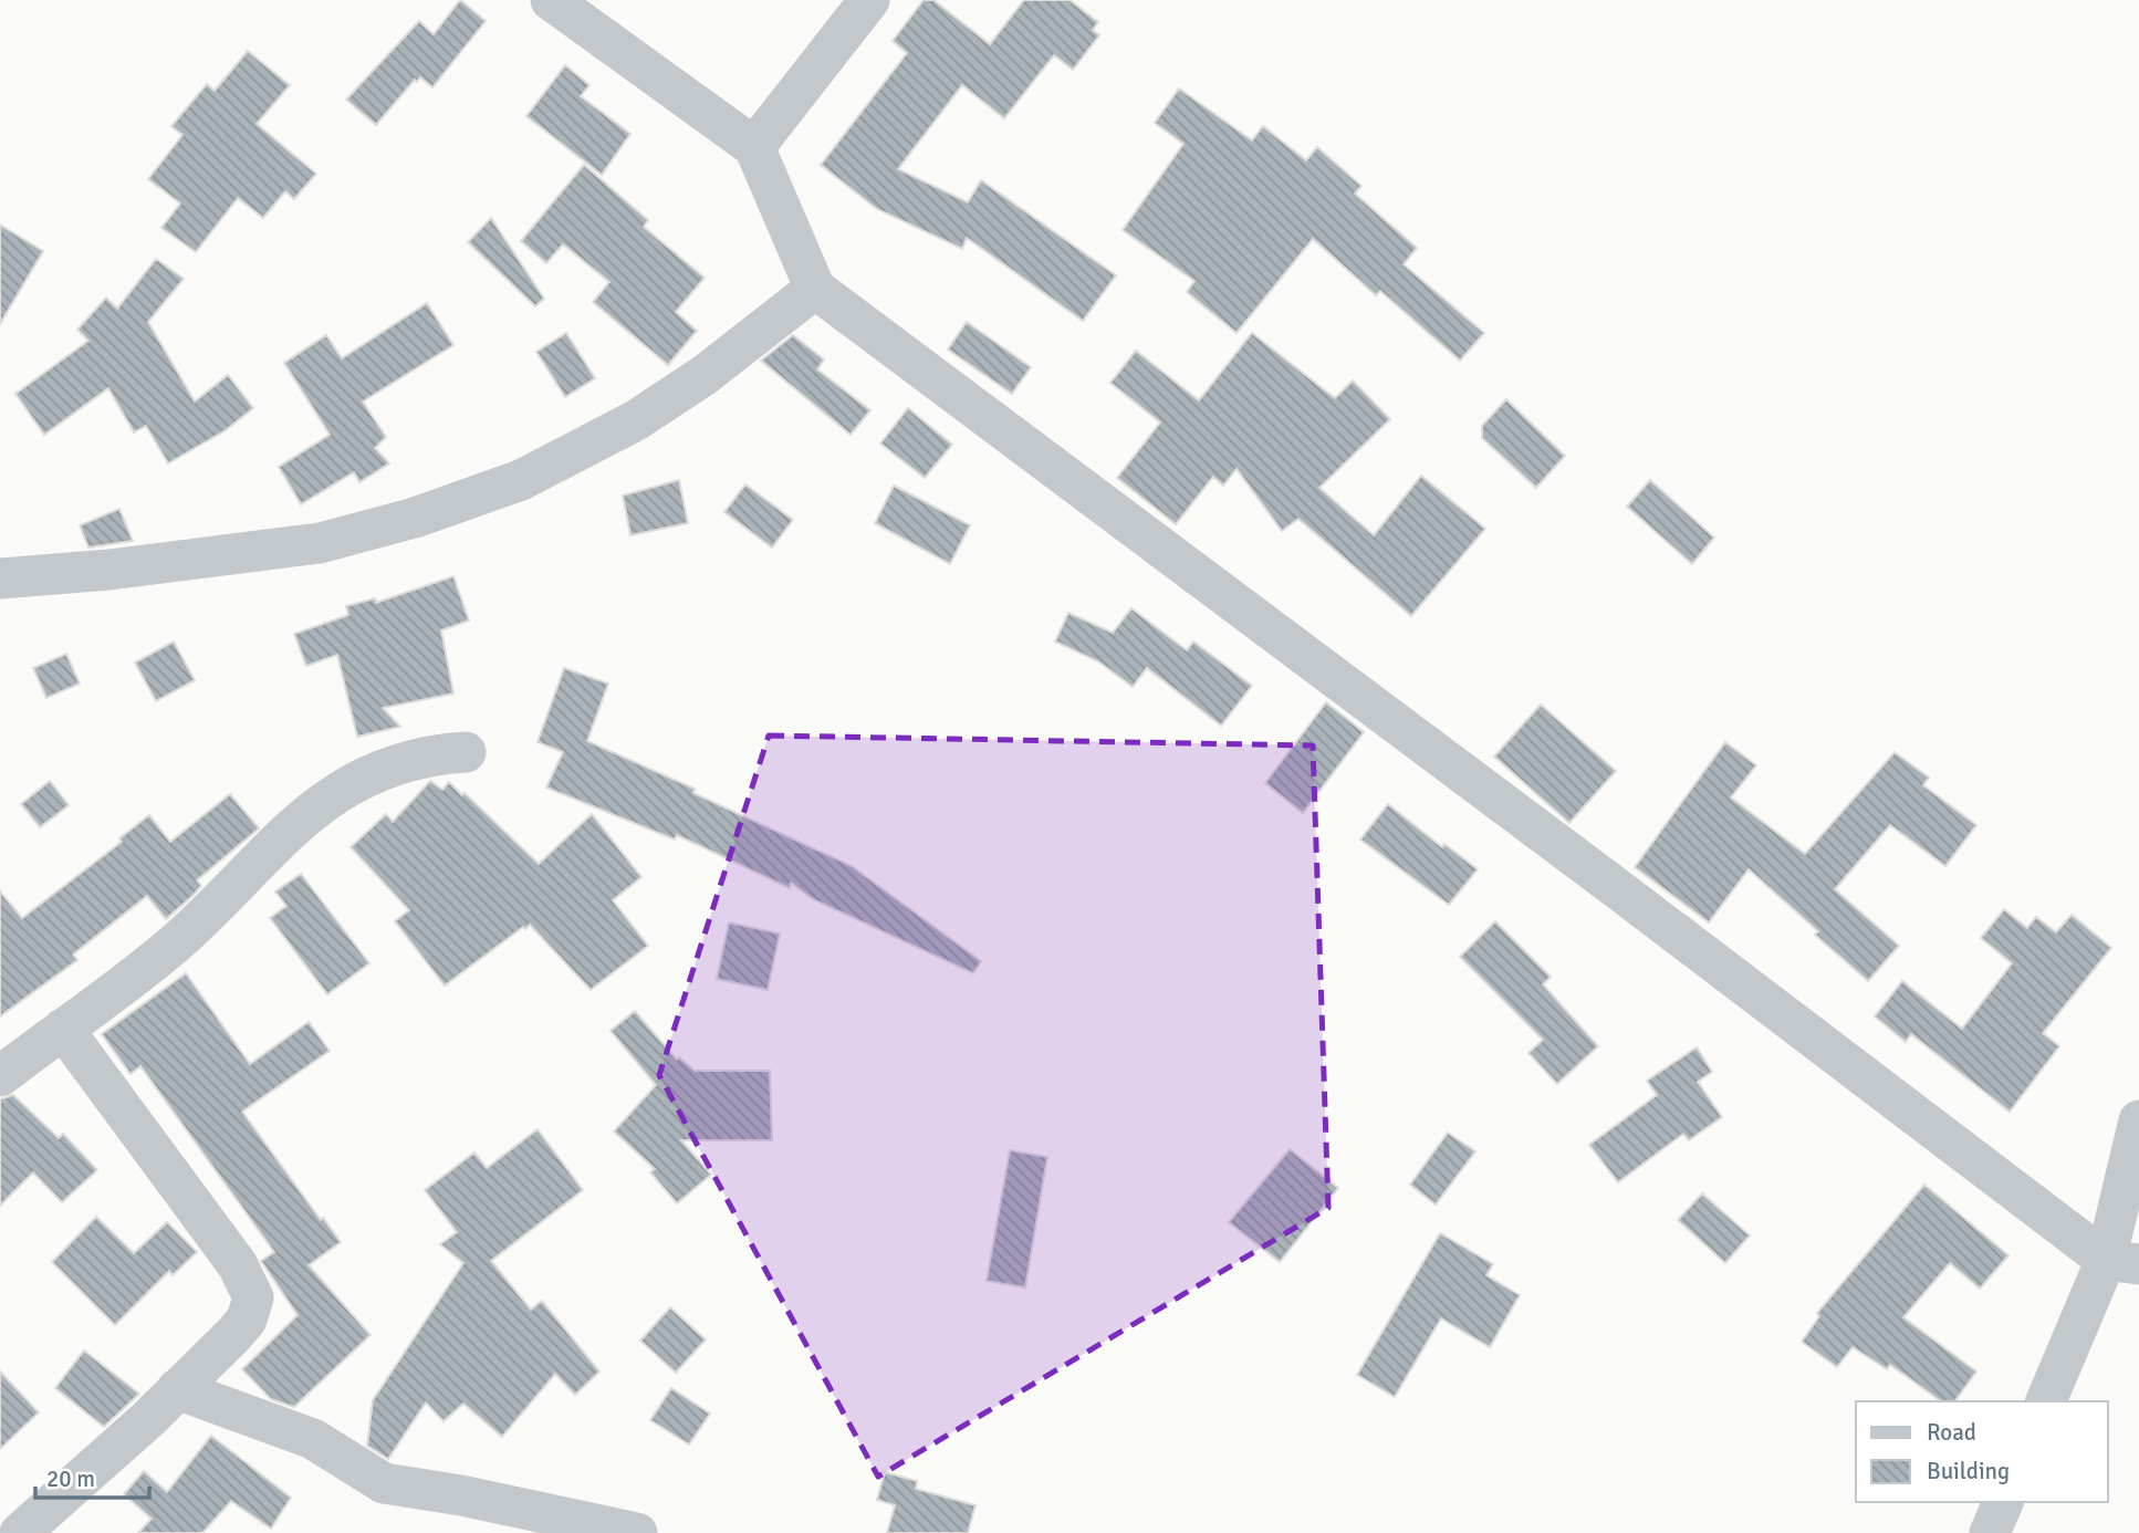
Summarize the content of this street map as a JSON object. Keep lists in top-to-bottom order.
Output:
{
  "legend": ["Road", "Building"],
  "scale_bar": "20 m"
}
